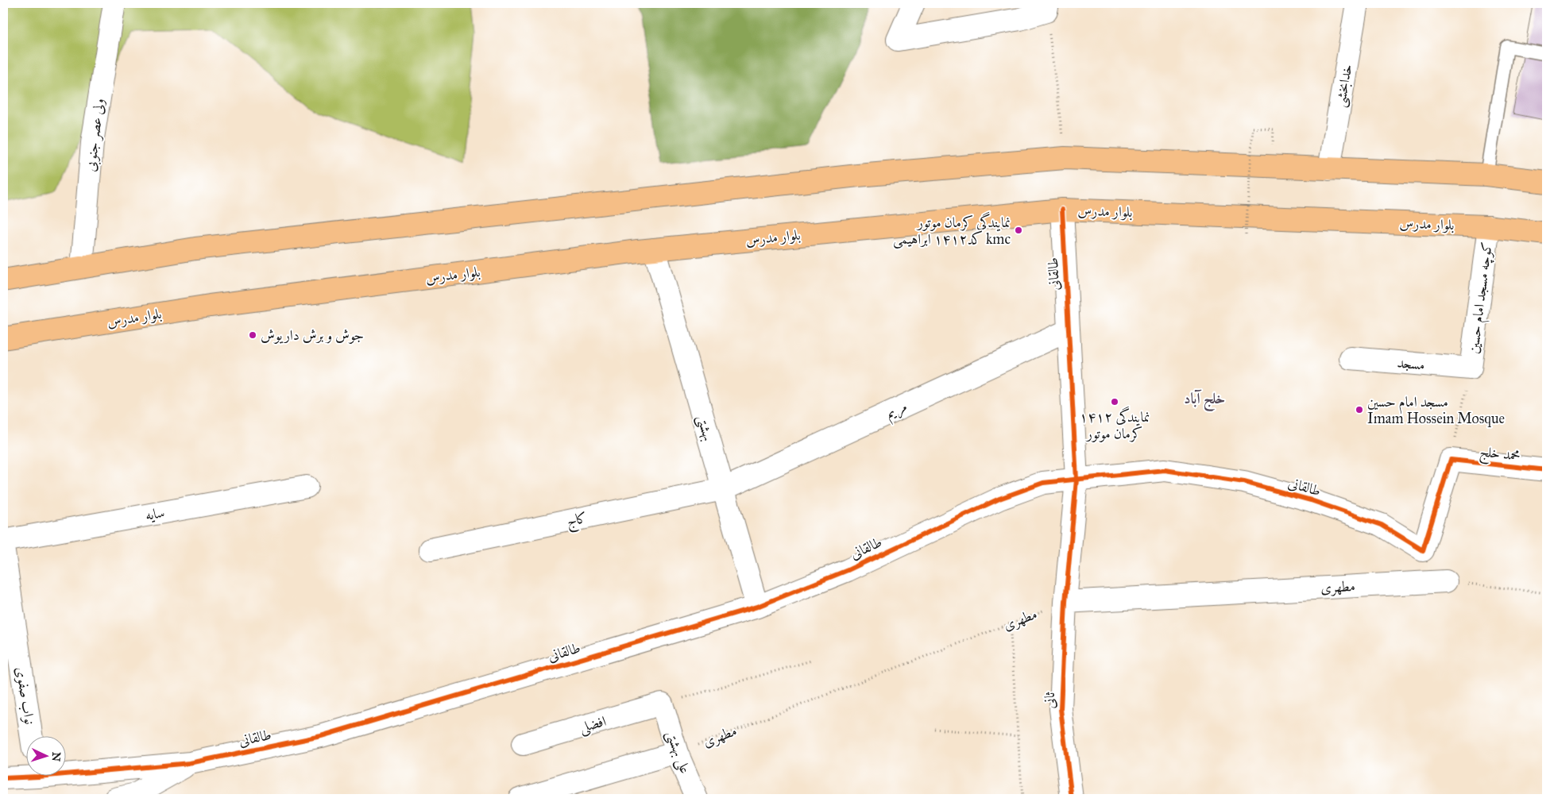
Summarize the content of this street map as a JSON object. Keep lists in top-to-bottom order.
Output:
{
  "streets": {
    "highway": ["بلوار مدرس"],
    "street": [
      "خدابخشی",
      "ولی عصر جنوبی",
      "طالقانی",
      "کوچه مسجد امام حسین",
      "مسجد",
      "مریم",
      "بهشتی",
      "محمد خلج",
      "سایه",
      "کاج",
      "مطهری",
      "نواب صفوی",
      "ثانی",
      "افضلی",
      "علی بهشتی"
    ]
  },
  "crossings": [
    ["بلوار مدرس", "طالقانی"],
    ["بلوار مدرس", "کوچه مسجد امام حسین"],
    ["بلوار مدرس", "بهشتی"],
    ["طالقانی", "مریم"],
    ["طالقانی", "بهشتی"],
    ["طالقانی", "محمد خلج"],
    ["طالقانی", "مطهری"],
    ["طالقانی", "ثانی"],
    ["کوچه مسجد امام حسین", "مسجد"],
    ["مریم", "بهشتی"],
    ["مریم", "کاج"],
    ["بهشتی", "کاج"],
    ["مطهری", "ثانی"],
    ["مطهری", "علی بهشتی"],
    ["افضلی", "علی بهشتی"]
  ],
  "districts": ["خلج آباد"],
  "places": [
    "نمایندگی کرمان موتور کد۱۴۱۲ ابراهیمی kmc",
    "جوش و برش داریوش",
    "نمایندگی ۱۴۱۲ کرمان موتور",
    "مسجد امام حسین Imam Hossein Mosque"
  ],
  "north": "right"
}
